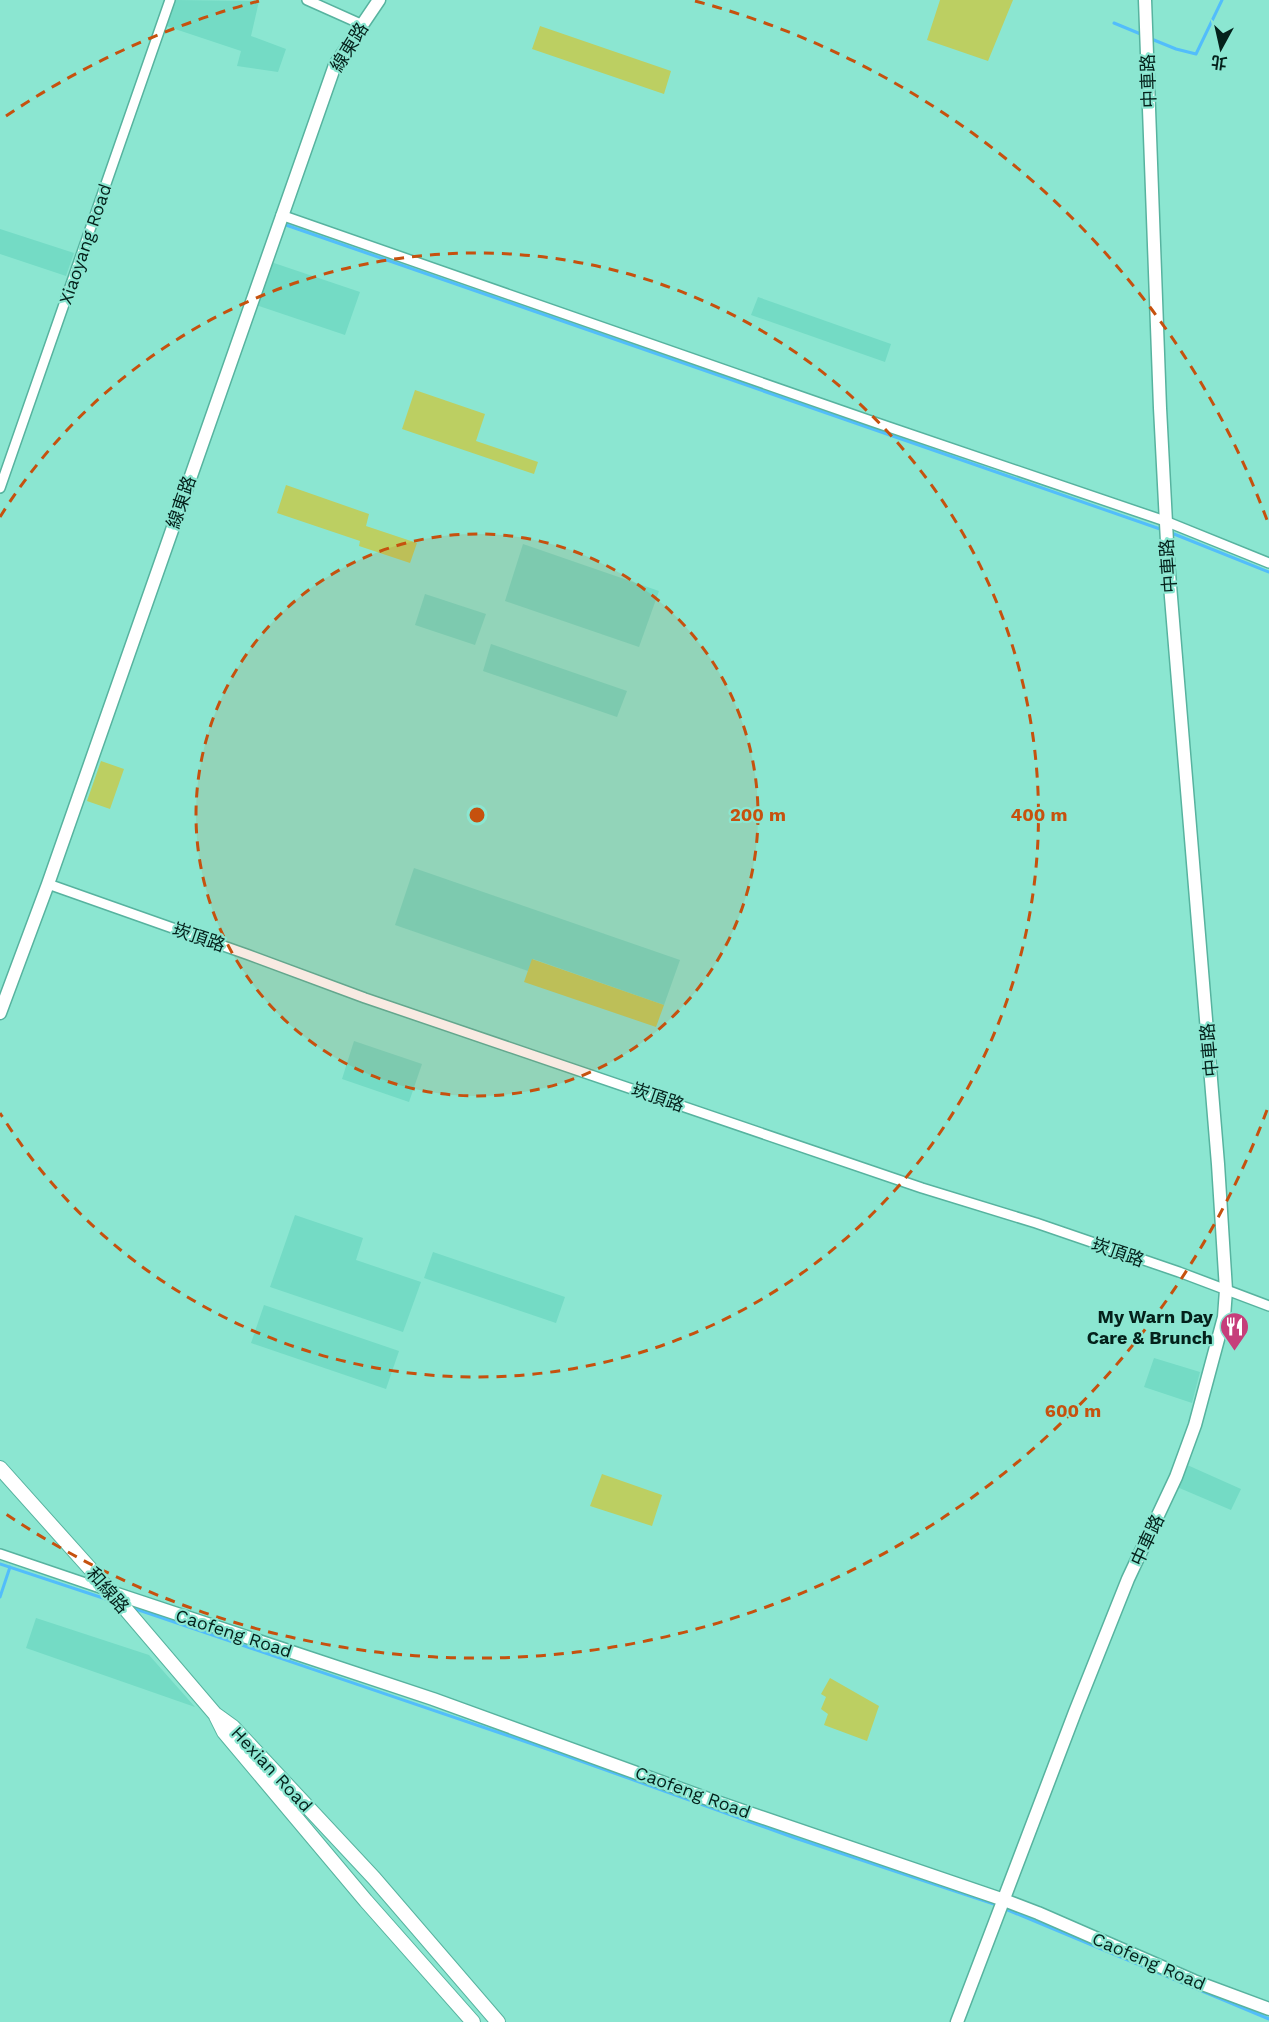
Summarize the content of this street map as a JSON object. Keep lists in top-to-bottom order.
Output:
{
  "streets": {
    "main road": ["和線路", "Hexian Road"],
    "street": [
      "線東路",
      "中車路",
      "Xiaoyang Road",
      "崁頂路",
      "Caofeng Road"
    ]
  },
  "crossings": [
    ["線東路", "崁頂路"],
    ["中車路", "崁頂路"],
    ["中車路", "Caofeng Road"],
    ["和線路", "Caofeng Road"],
    ["和線路", "Hexian Road"]
  ],
  "places": {
    "restaurant": ["My Warn Day Care & Brunch"]
  },
  "north": "bottom",
  "rings": ["200 m", "400 m", "600 m"]
}
